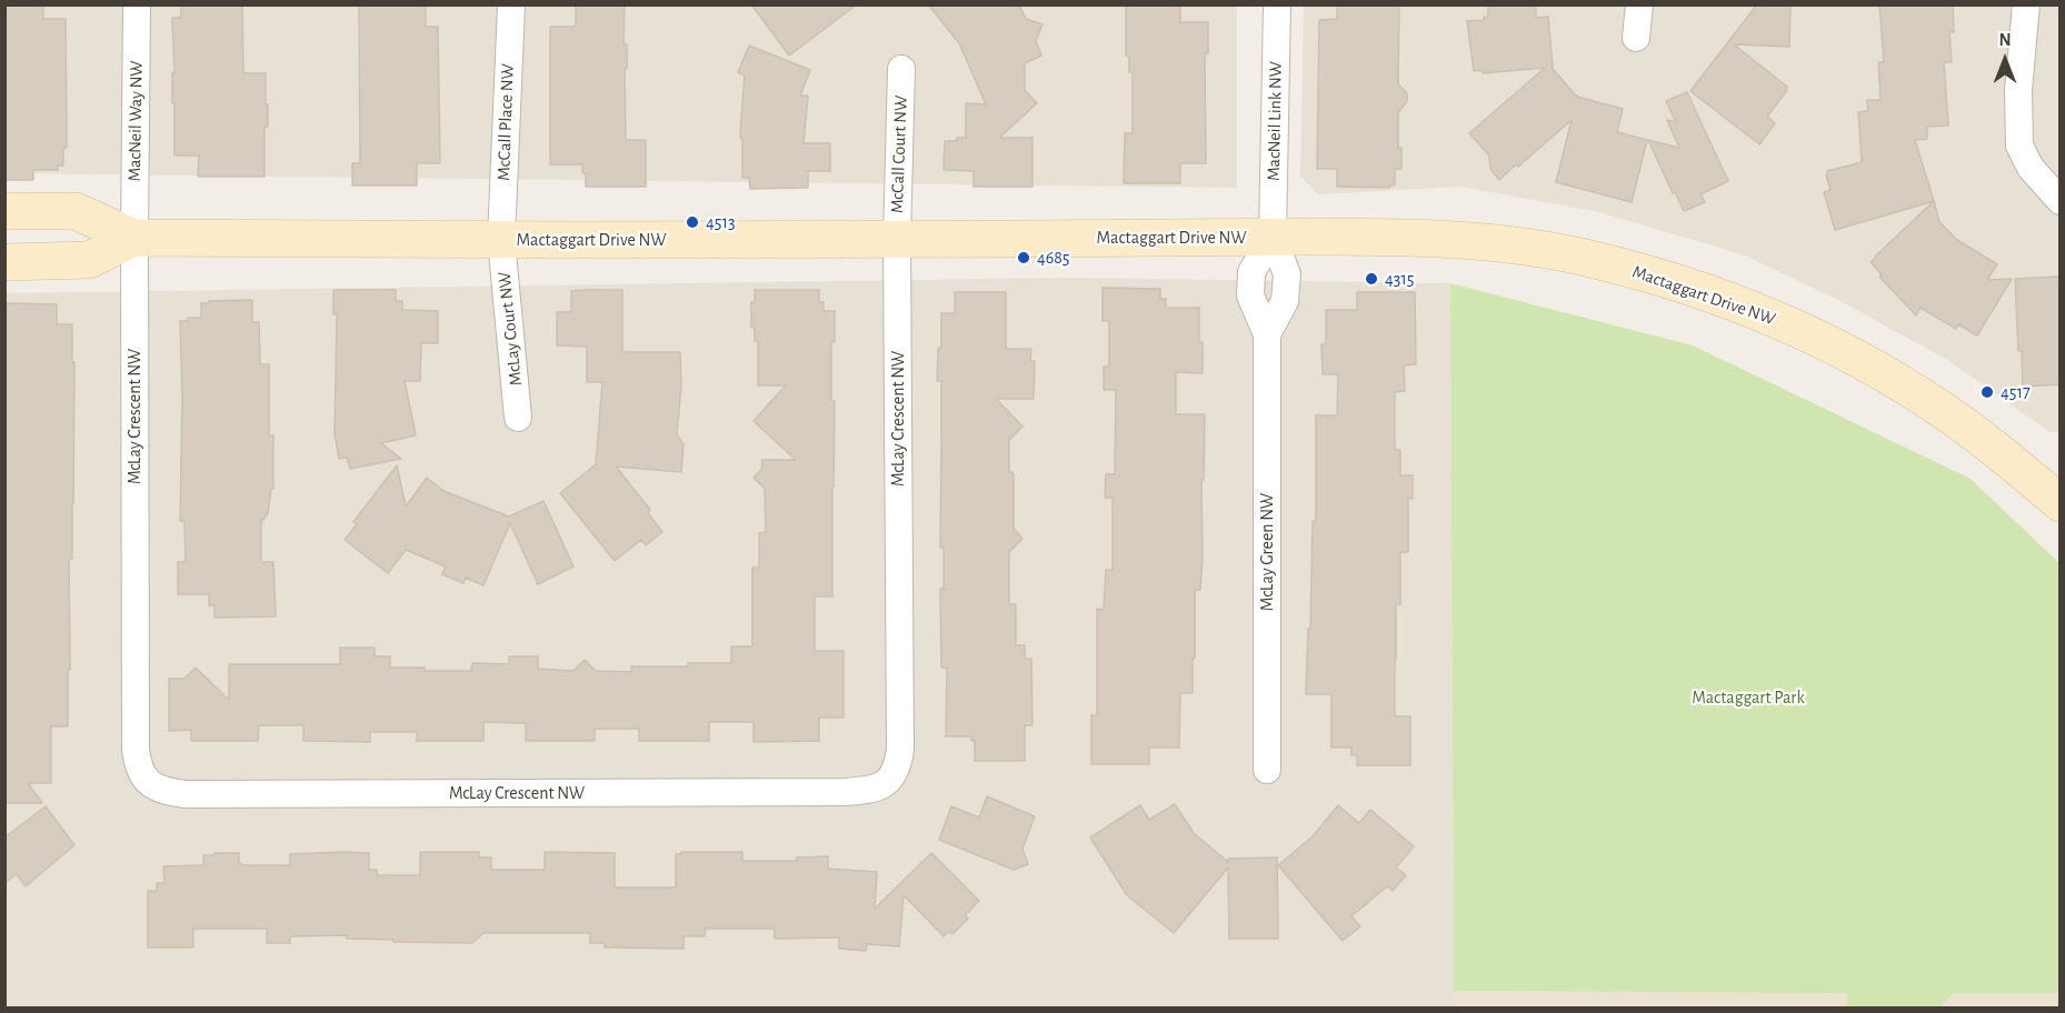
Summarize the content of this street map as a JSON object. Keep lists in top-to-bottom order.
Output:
{
  "streets": {
    "street": [
      "MacNeil Way NW",
      "MacNeil Link NW",
      "McCall Place NW",
      "McCall Court NW",
      "Mactaggart Drive NW",
      "McLay Court NW",
      "McLay Crescent NW",
      "McLay Green NW"
    ]
  },
  "crossings": [
    ["MacNeil Way NW", "Mactaggart Drive NW"],
    ["MacNeil Way NW", "McLay Crescent NW"],
    ["MacNeil Link NW", "Mactaggart Drive NW"],
    ["MacNeil Link NW", "McLay Green NW"],
    ["McCall Place NW", "Mactaggart Drive NW"],
    ["McCall Place NW", "McLay Court NW"],
    ["McCall Court NW", "Mactaggart Drive NW"],
    ["McCall Court NW", "McLay Crescent NW"],
    ["Mactaggart Drive NW", "McLay Court NW"],
    ["Mactaggart Drive NW", "McLay Crescent NW"],
    ["Mactaggart Drive NW", "McLay Green NW"]
  ],
  "parks": ["Mactaggart Park"],
  "places": [
    "4513",
    "4685",
    "4315",
    "4517"
  ],
  "north": "top"
}
